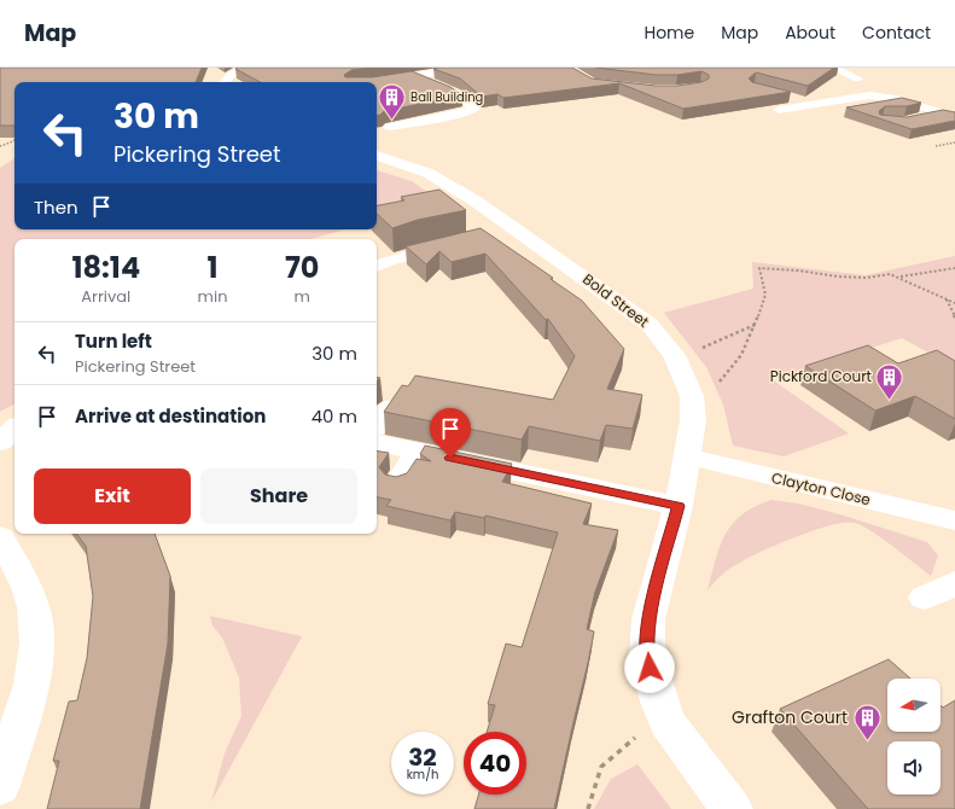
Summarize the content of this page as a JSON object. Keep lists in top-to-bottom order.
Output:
{
  "streets": {
    "street": ["Bold Street", "Clayton Close"]
  },
  "crossings": [
    ["Bold Street", "Clayton Close"]
  ],
  "places": {
    "building": ["Ball Building", "Pickford Court", "Grafton Court"]
  },
  "north": "left",
  "page": {
    "header": "Map",
    "nav": [
      "Home",
      "Map",
      "About",
      "Contact"
    ],
    "turn": ["30 m", "Pickering Street"],
    "then": "Then",
    "eta": [
      "18:14",
      "Arrival",
      "1",
      "min",
      "70",
      "m"
    ],
    "list": [
      {
        "name": "Turn left",
        "note": "Pickering Street",
        "value": "30 m"
      },
      {
        "name": "Arrive at destination",
        "value": "40 m"
      }
    ],
    "buttons": ["Exit", "Share"],
    "speed": "32 km/h",
    "limit": "40"
  }
}
